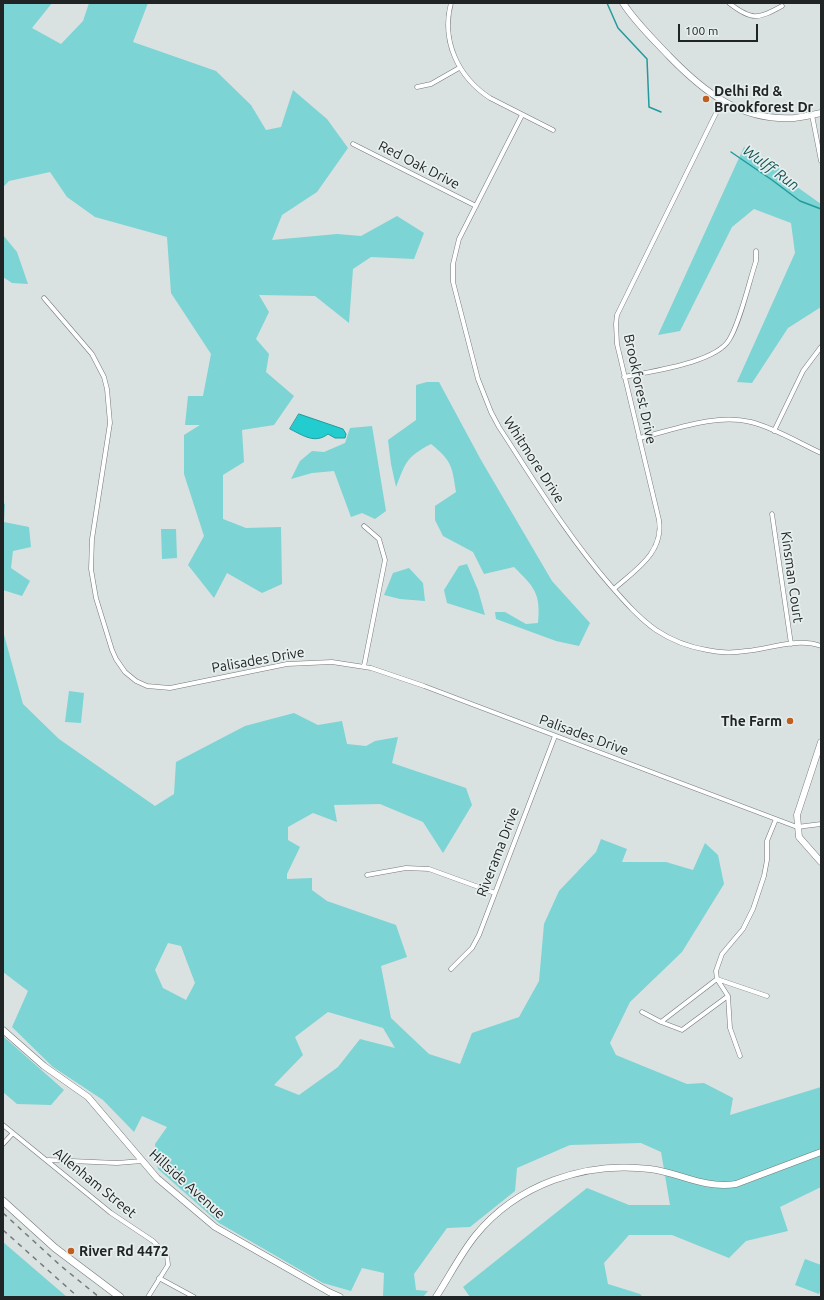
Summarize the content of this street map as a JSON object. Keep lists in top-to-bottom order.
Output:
{
  "streets": {
    "street": [
      "Red Oak Drive",
      "Brookforest Drive",
      "Whitmore Drive",
      "Kinsman Court",
      "Palisades Drive",
      "Riverama Drive",
      "Allenham Street",
      "Hillside Avenue"
    ]
  },
  "crossings": [
    ["Red Oak Drive", "Whitmore Drive"],
    ["Brookforest Drive", "Whitmore Drive"],
    ["Whitmore Drive", "Kinsman Court"],
    ["Palisades Drive", "Riverama Drive"]
  ],
  "water": ["Wulff Run"],
  "places": ["Delhi Rd & Brookforest Dr", "The Farm", "River Rd 4472"],
  "scale_bar": "100 m"
}
